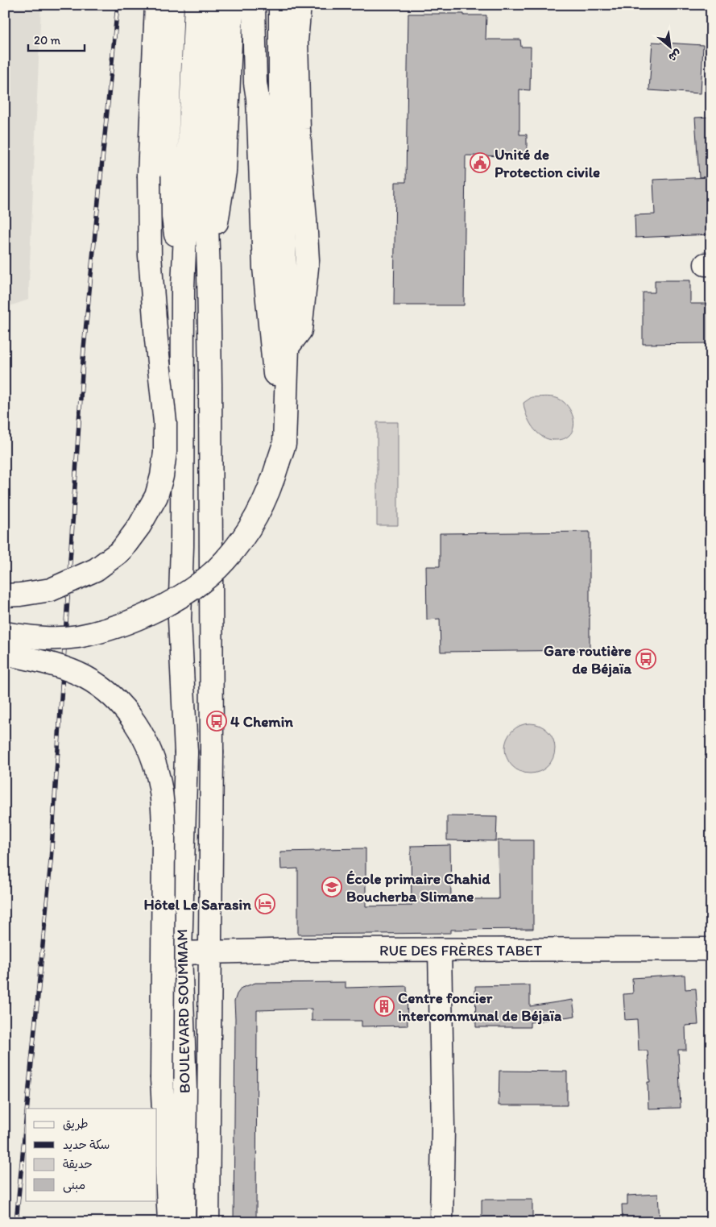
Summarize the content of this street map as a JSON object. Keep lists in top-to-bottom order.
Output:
{
  "streets": {
    "main road": ["RUE DES FRÈRES TABET", "BOULEVARD SOUMMAM"]
  },
  "crossings": [
    ["RUE DES FRÈRES TABET", "BOULEVARD SOUMMAM"]
  ],
  "places": {
    "public building": ["Unité de Protection civile"],
    "bus stop": ["Gare routière de Béjaïa", "4 Chemin"],
    "school or university": ["École primaire Chahid Boucherba Slimane"],
    "hotel": ["Hôtel Le Sarasin"],
    "building": ["Centre foncier intercommunal de Béjaïa"]
  },
  "legend": [
    "طريق",
    "سكة حديد",
    "حديقة",
    "مبنى"
  ],
  "scale_bar": "20 m",
  "north": "bottom right"
}
